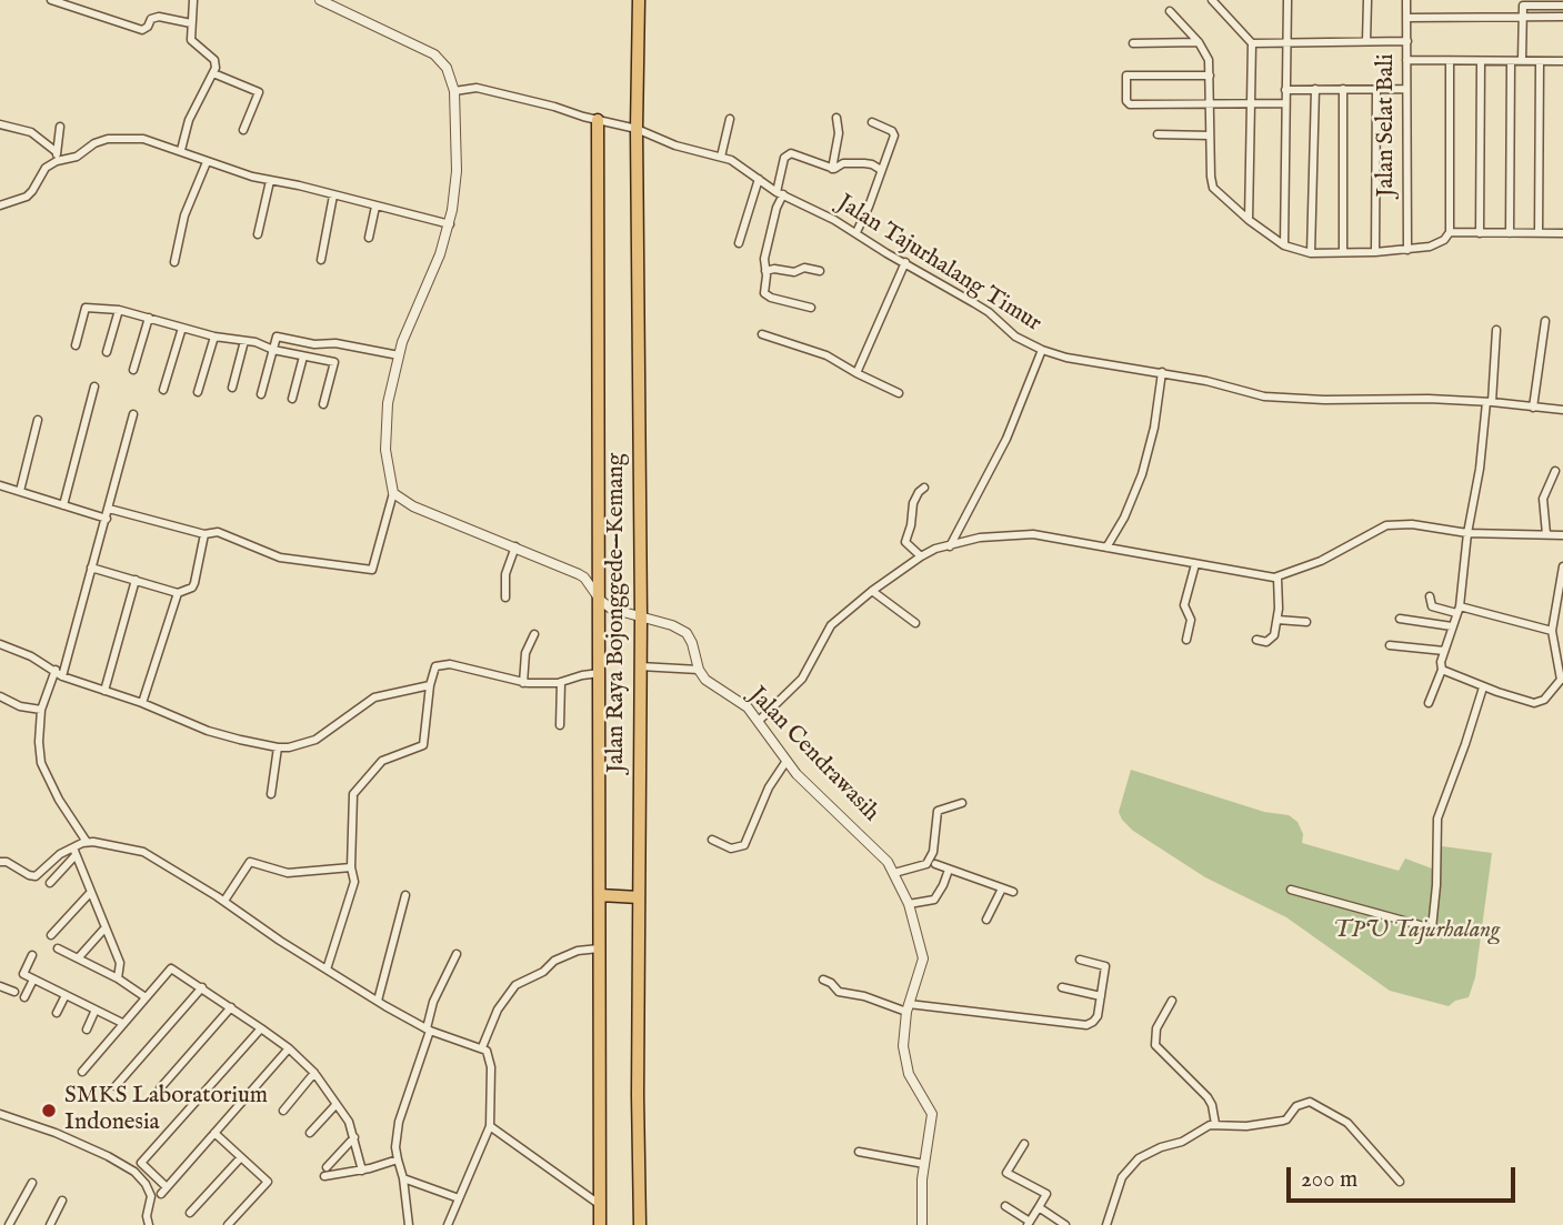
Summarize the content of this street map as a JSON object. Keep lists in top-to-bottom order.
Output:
{
  "streets": {
    "highway": ["Jalan Raya Bojonggede—Kemang"],
    "street": ["Jalan Selat Bali", "Jalan Tajurhalang Timur", "Jalan Cendrawasih"]
  },
  "crossings": [
    ["Jalan Tajurhalang Timur", "Jalan Raya Bojonggede—Kemang"]
  ],
  "parks": ["TPU Tajurhalang"],
  "places": ["SMKS Laboratorium Indonesia"],
  "scale_bar": "200 m"
}
